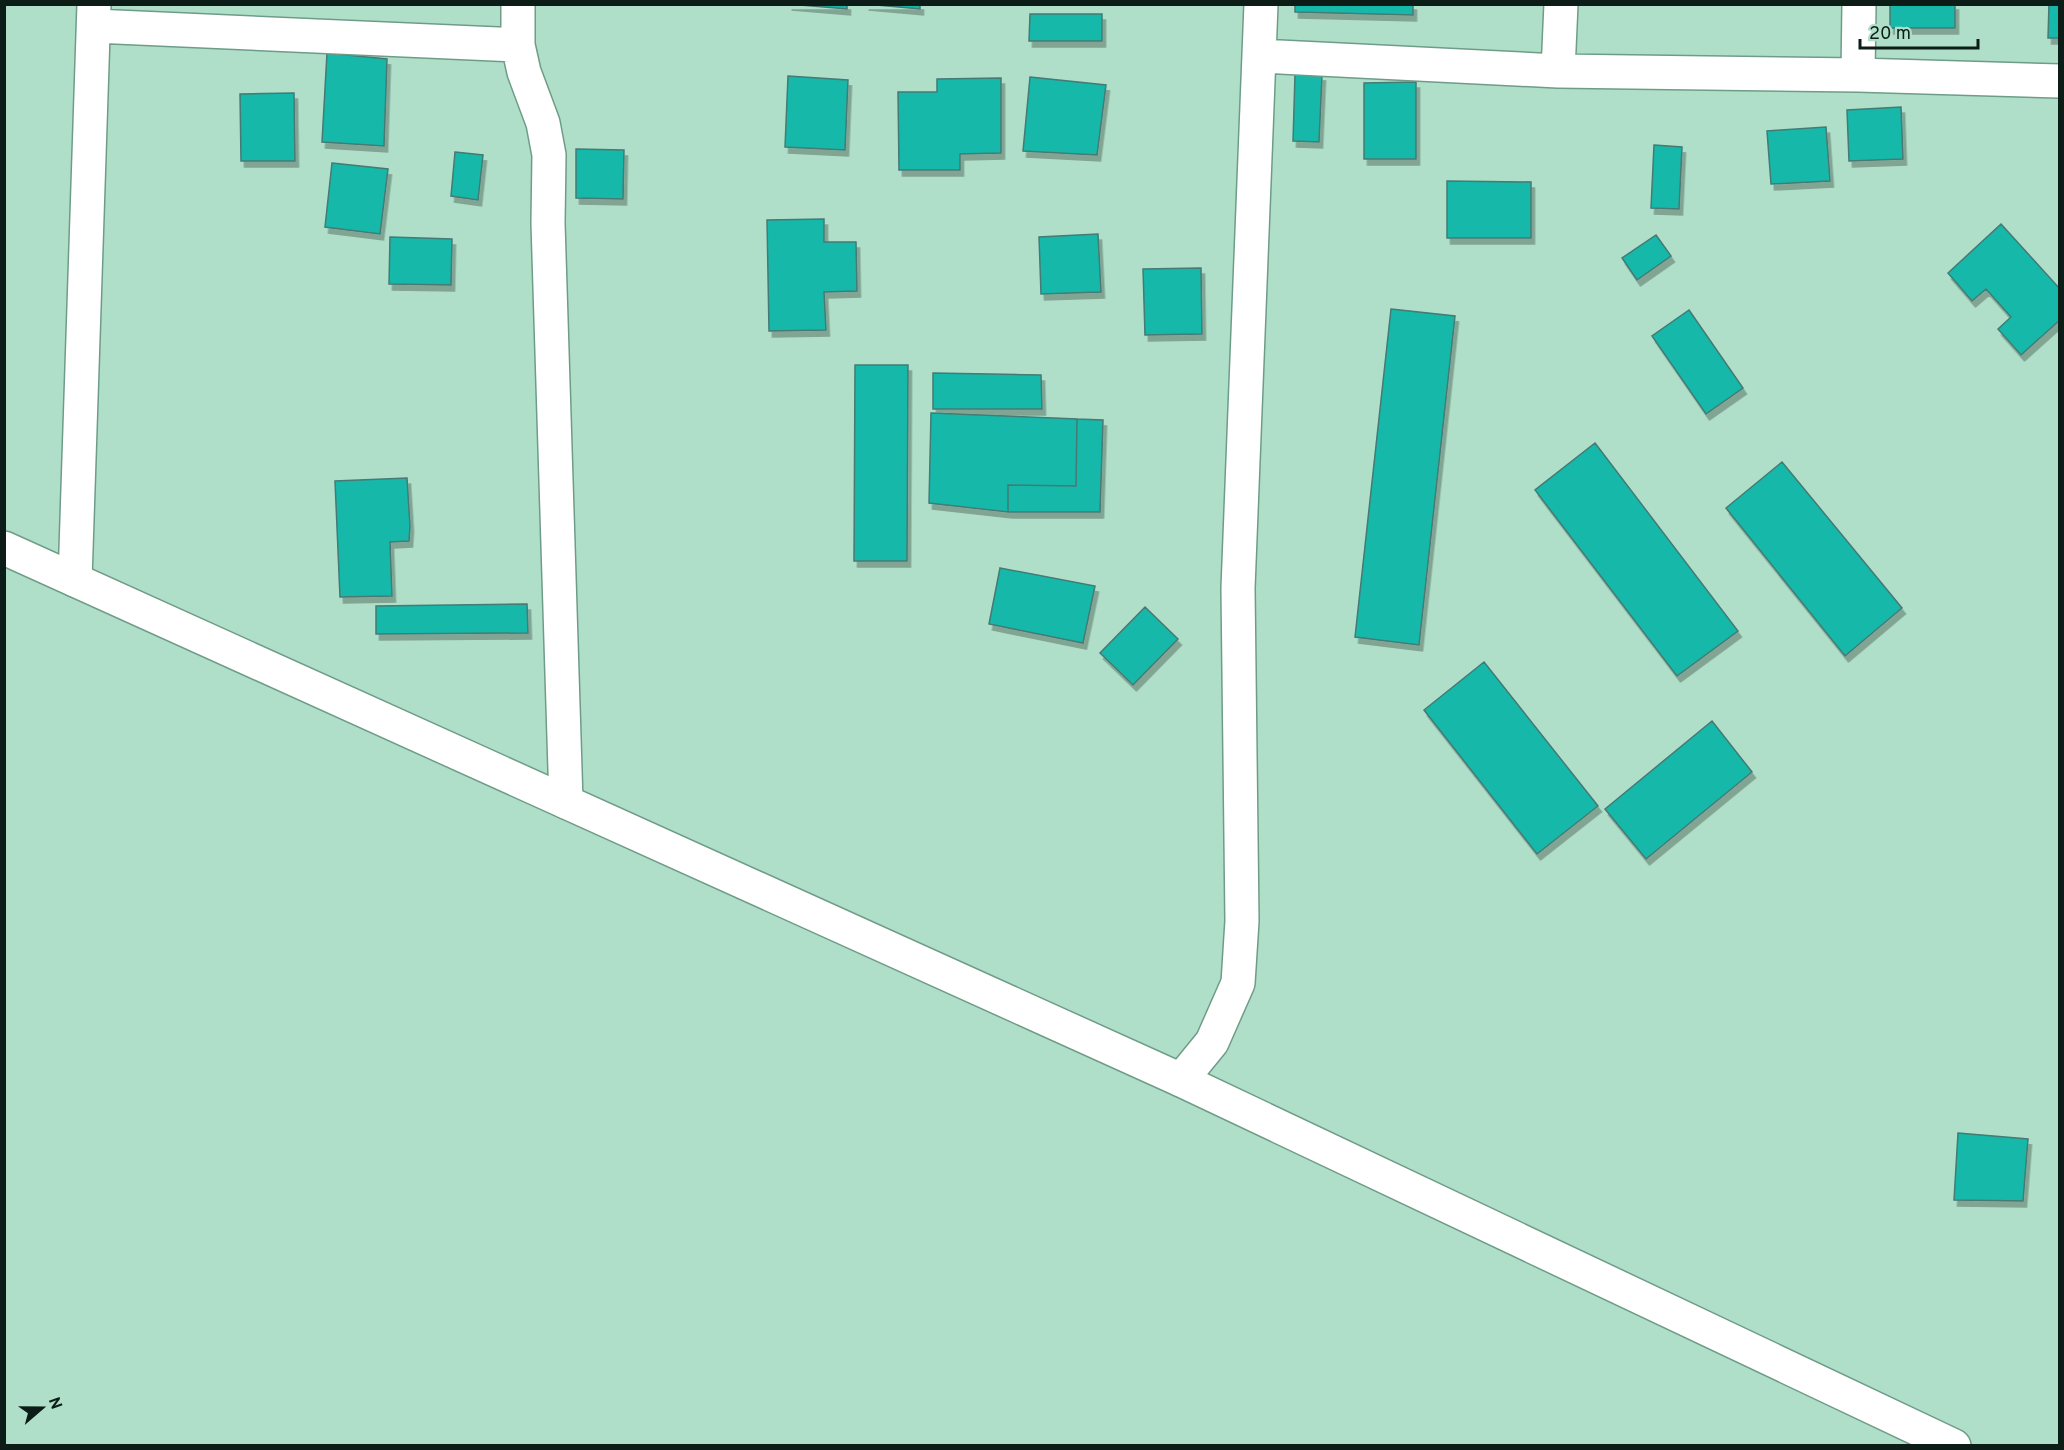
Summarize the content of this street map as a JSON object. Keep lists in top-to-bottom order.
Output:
{
  "scale_bar": "20 m",
  "north": "right"
}
